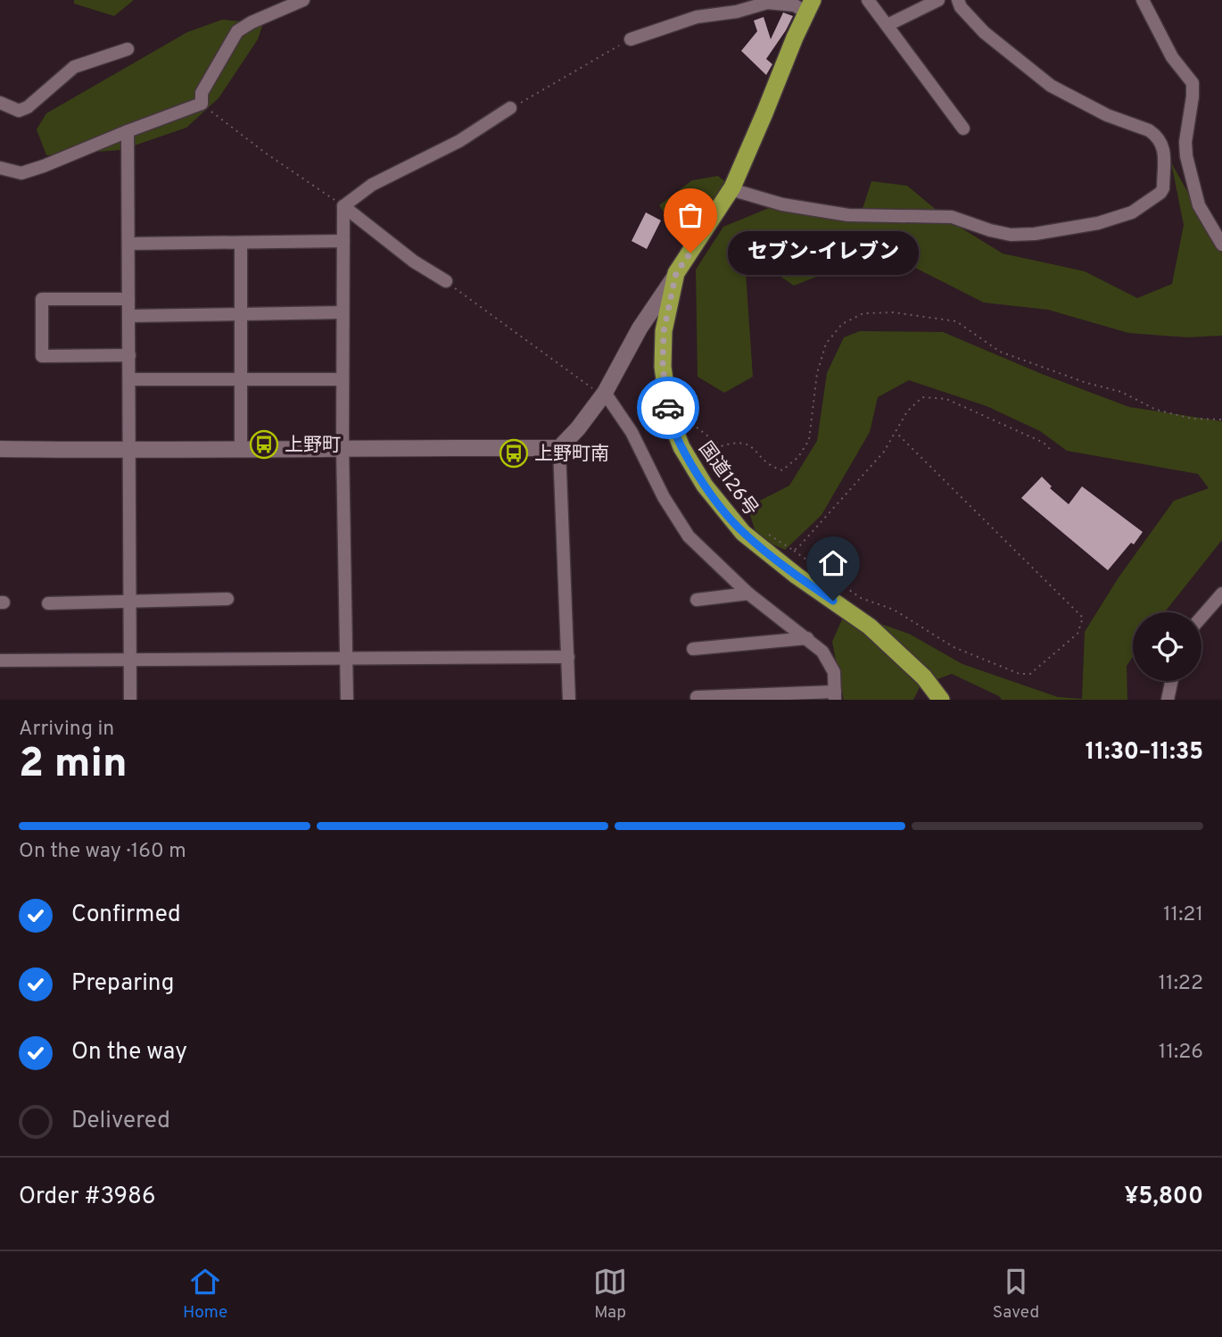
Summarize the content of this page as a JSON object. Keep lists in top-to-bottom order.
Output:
{
  "streets": {
    "highway": ["国道126号"]
  },
  "places": {
    "other": ["セブン-イレブン"],
    "bus stop": ["上野町", "上野町南"]
  },
  "page": {
    "bubble": "セブン-イレブン",
    "heading": ["2 min", "Arriving in", "11:30–11:35"],
    "panel": ["Order #3986", "¥5,800"],
    "bar": "On the way · 160 m",
    "list": [
      ["Confirmed", "11:21"],
      ["Preparing", "11:22"],
      ["On the way", "11:26"],
      "Delivered"
    ],
    "tabs": ["Home", "Map", "Saved"]
  }
}
